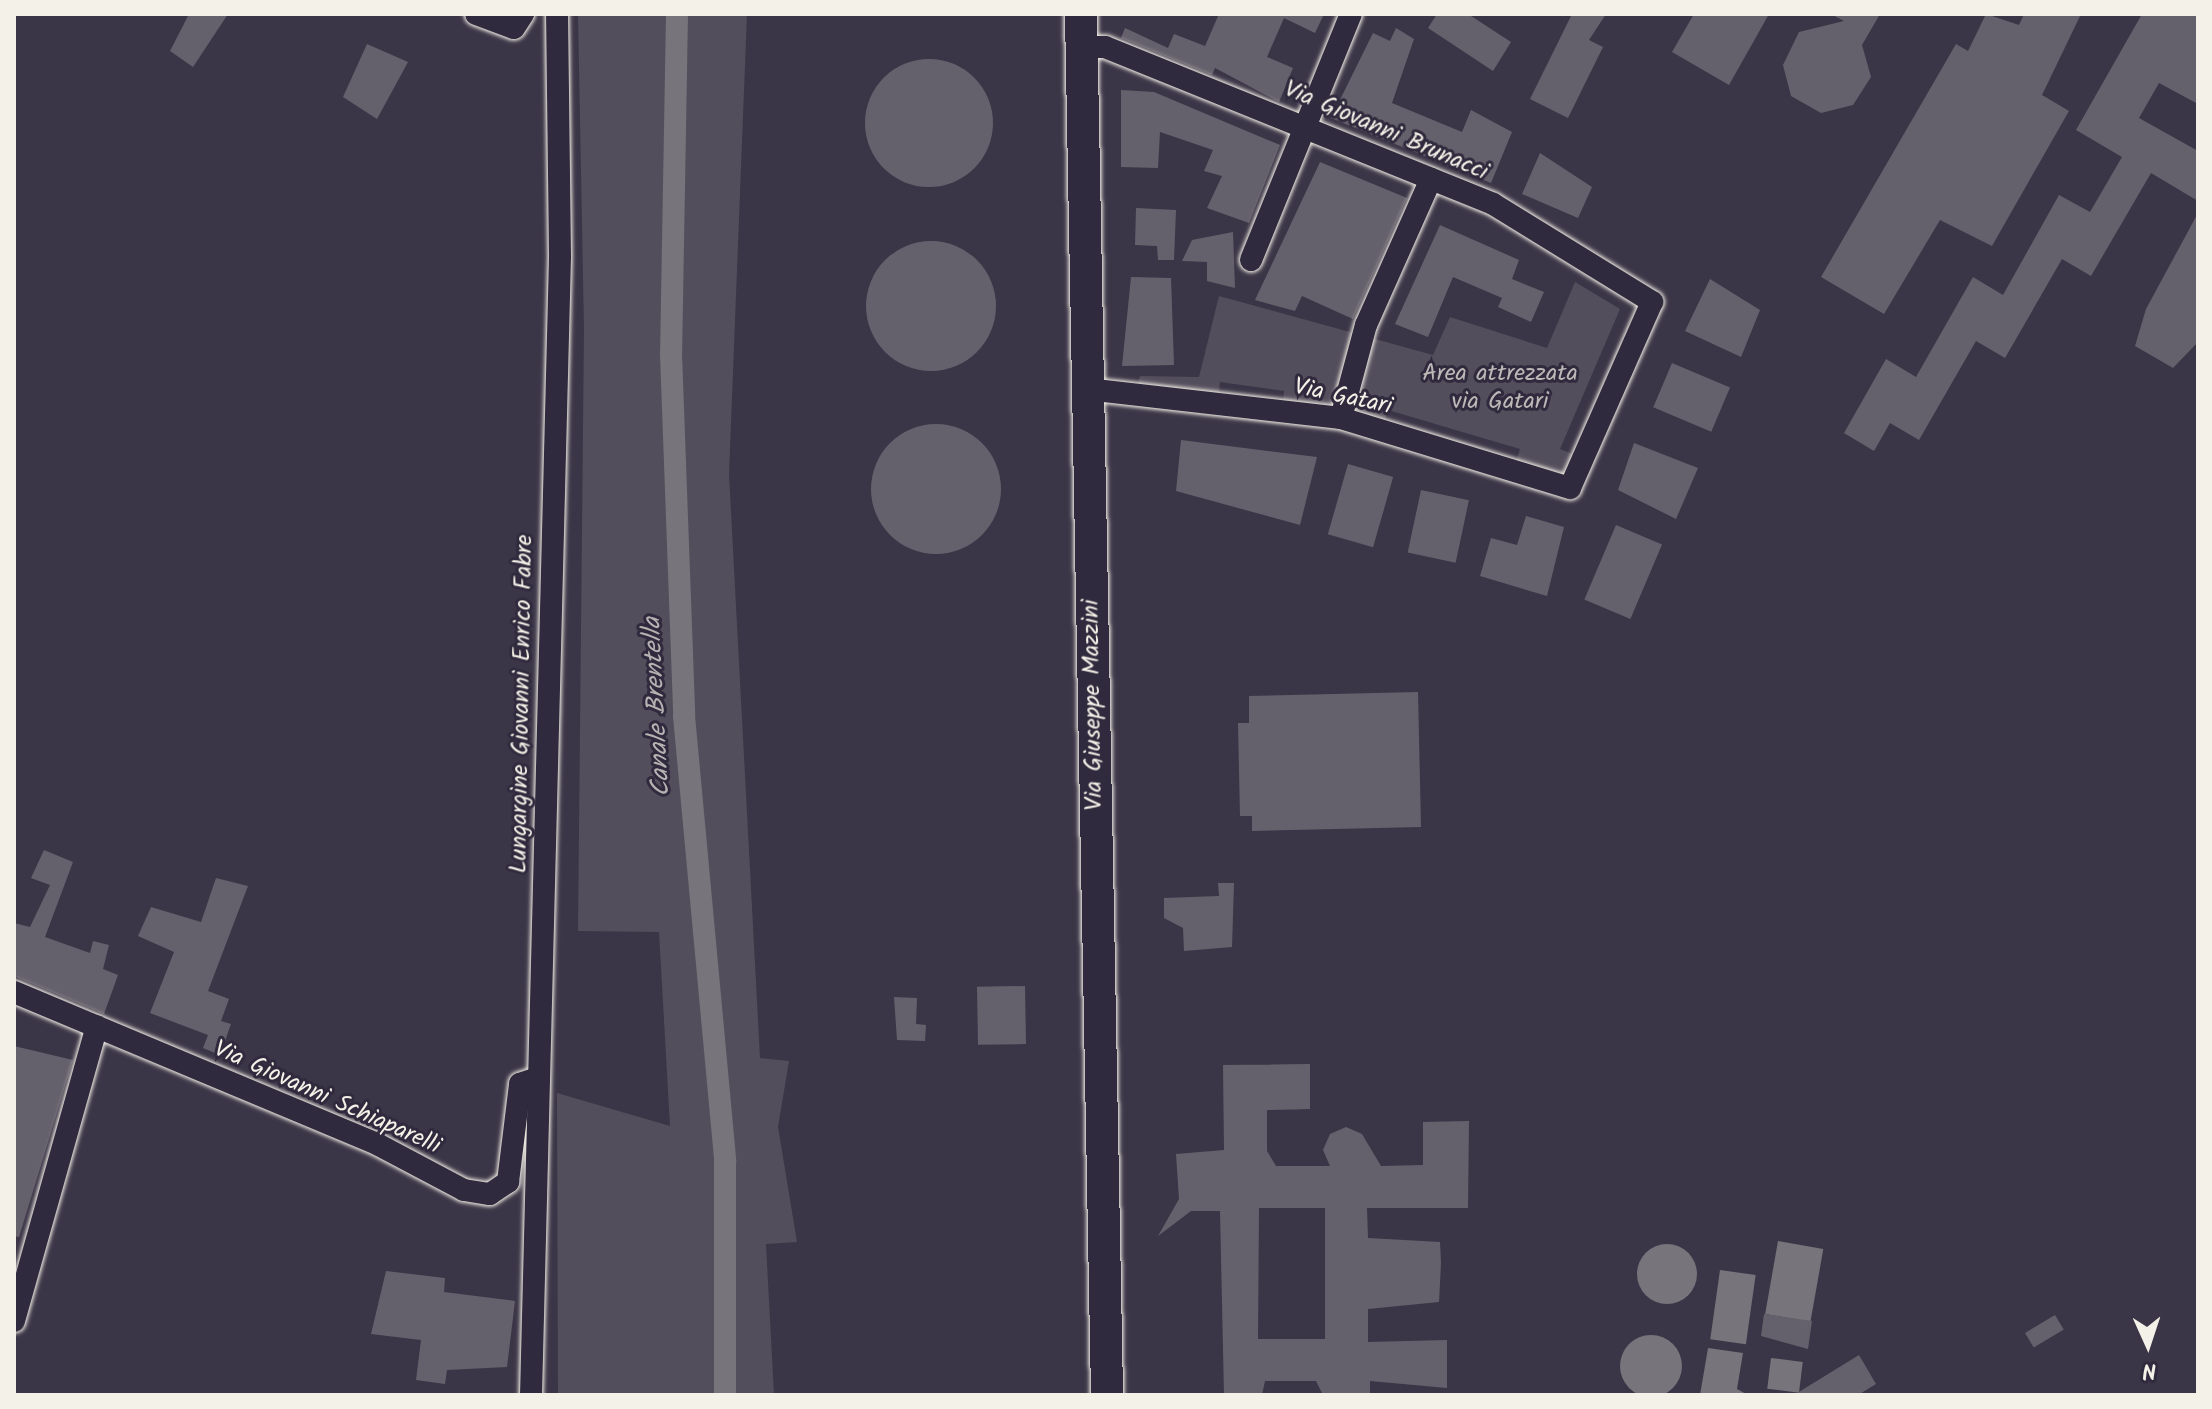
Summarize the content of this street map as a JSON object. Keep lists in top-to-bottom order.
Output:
{
  "streets": {
    "main road": ["Via Giuseppe Mazzini"],
    "street": [
      "Via Giovanni Brunacci",
      "Via Gatari",
      "Lungargine Giovanni Enrico Fabre",
      "Via Giovanni Schiaparelli"
    ]
  },
  "crossings": [
    ["Via Giovanni Brunacci", "Via Gatari"],
    ["Via Giovanni Brunacci", "Via Giuseppe Mazzini"],
    ["Via Gatari", "Via Giuseppe Mazzini"],
    ["Lungargine Giovanni Enrico Fabre", "Via Giovanni Schiaparelli"]
  ],
  "water": ["Canale Brentella"],
  "parks": ["Area attrezzata via Gatari"],
  "north": "bottom"
}
